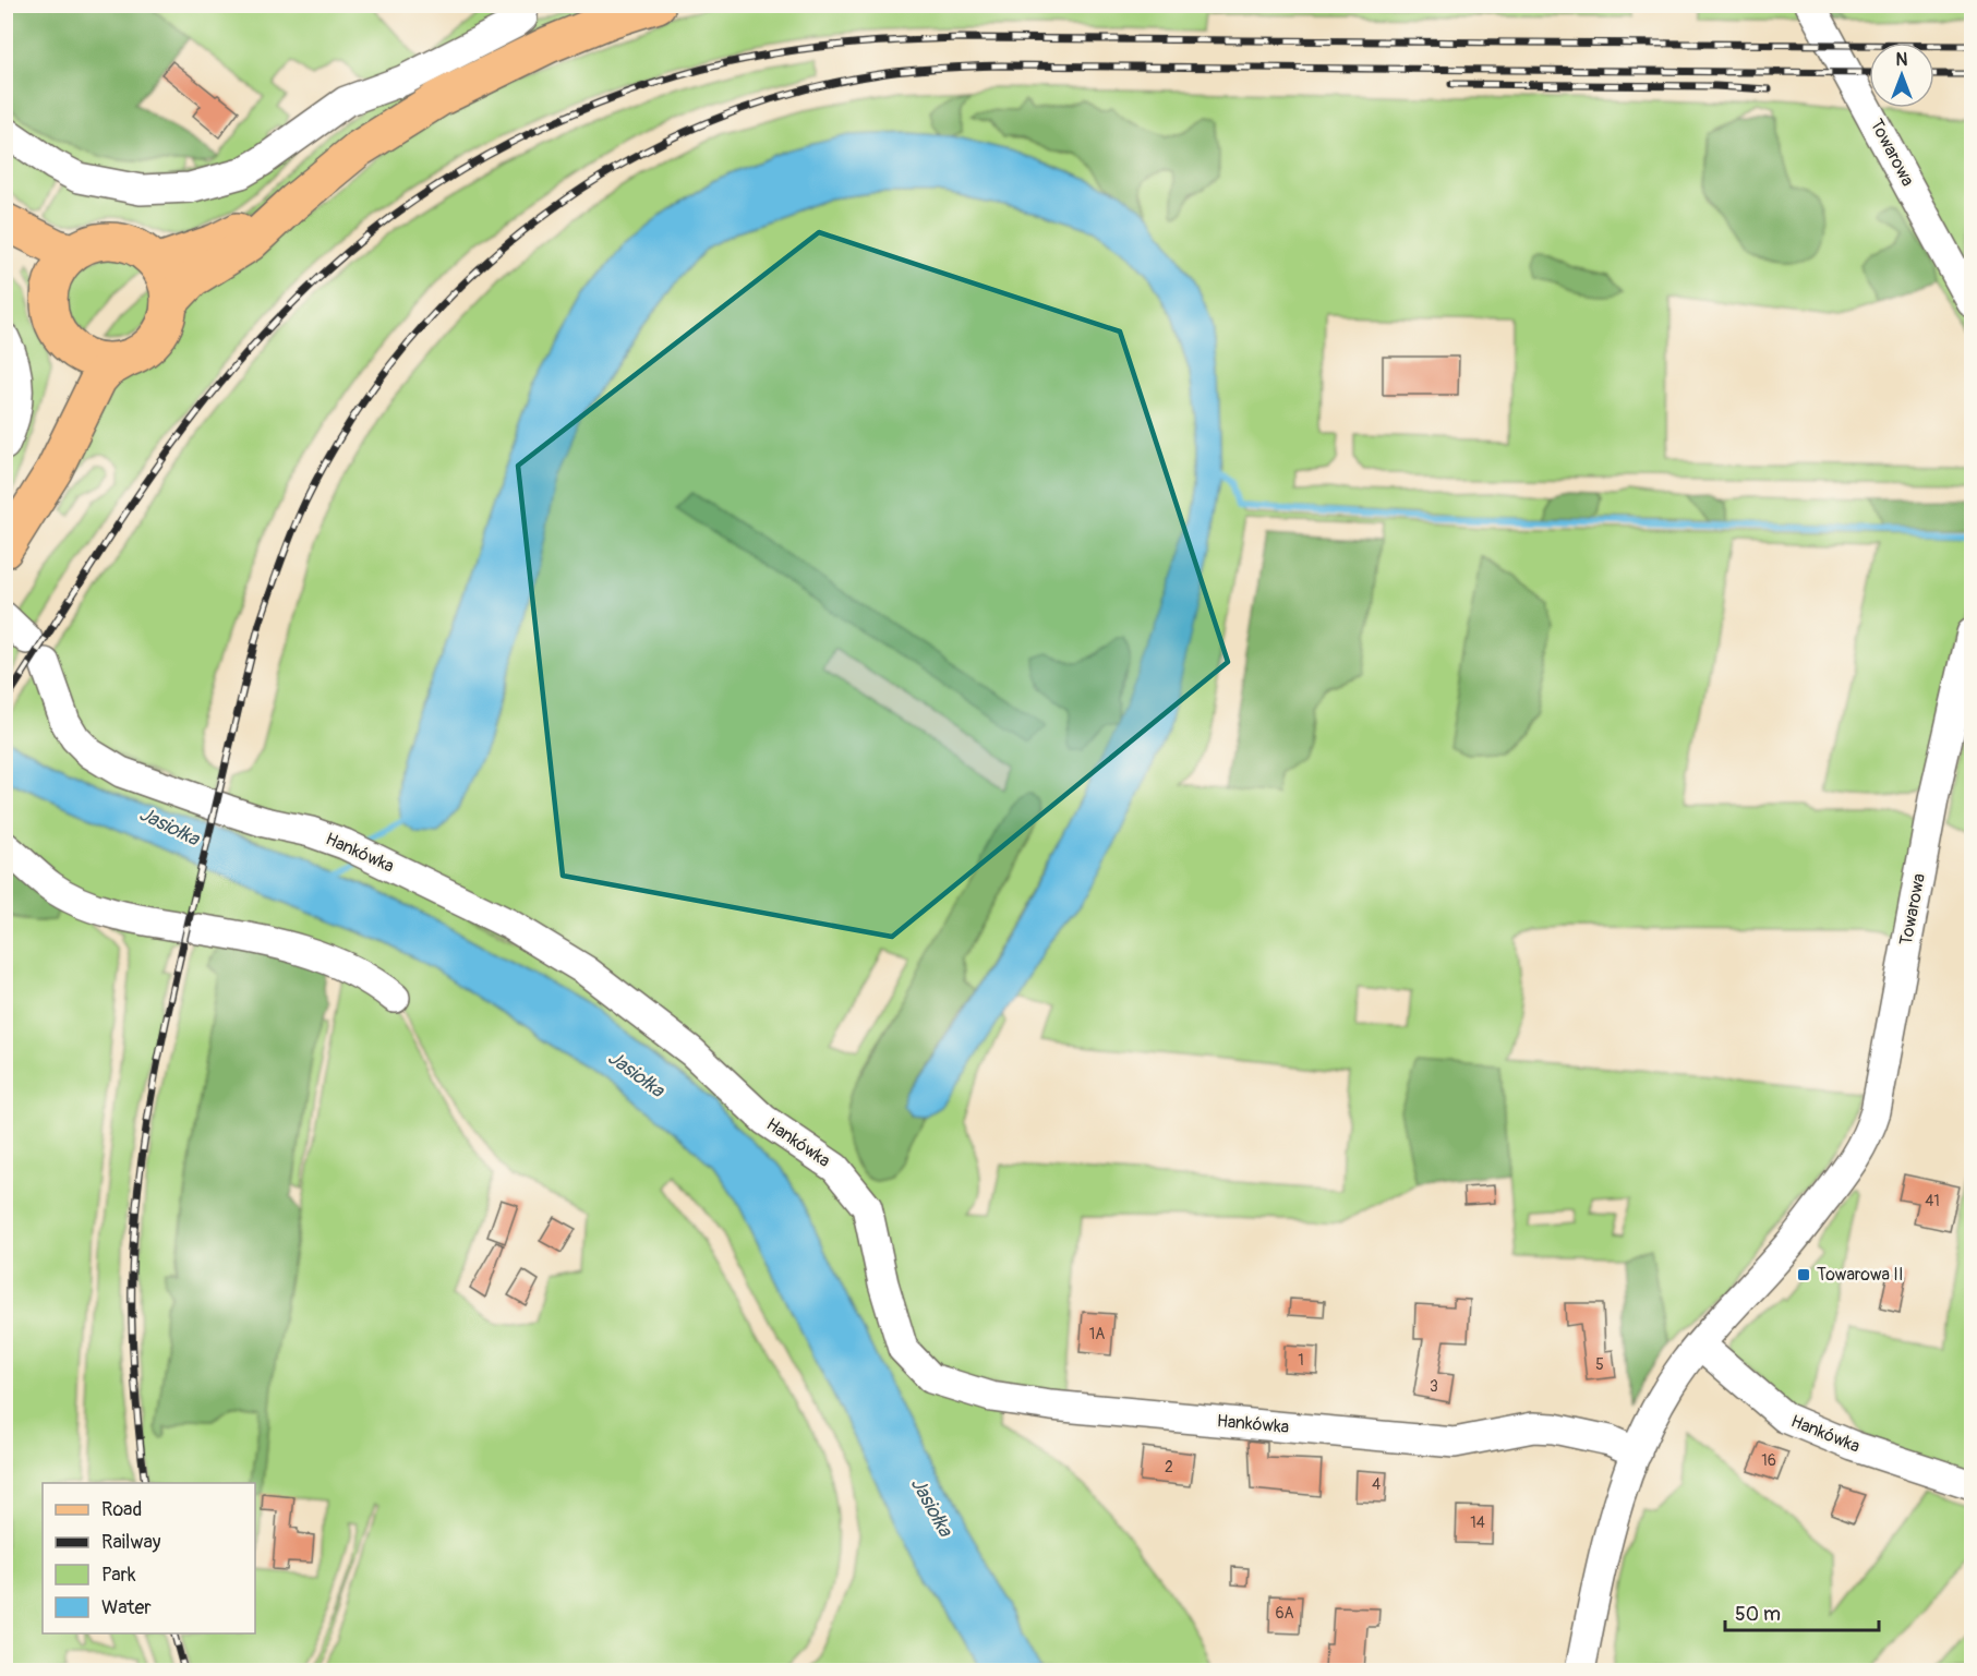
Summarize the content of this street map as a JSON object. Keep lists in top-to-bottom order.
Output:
{
  "streets": {
    "street": ["Towarowa", "Hankówka"]
  },
  "crossings": [
    ["Towarowa", "Hankówka"]
  ],
  "water": ["Jasiołka"],
  "places": {
    "transit": ["Towarowa II"]
  },
  "house_numbers": [
    "41",
    "1A",
    "1",
    "5",
    "3",
    "16",
    "2",
    "4",
    "14",
    "6A"
  ],
  "legend": [
    "Road",
    "Railway",
    "Park",
    "Water"
  ],
  "scale_bar": "50 m",
  "north": "top"
}
